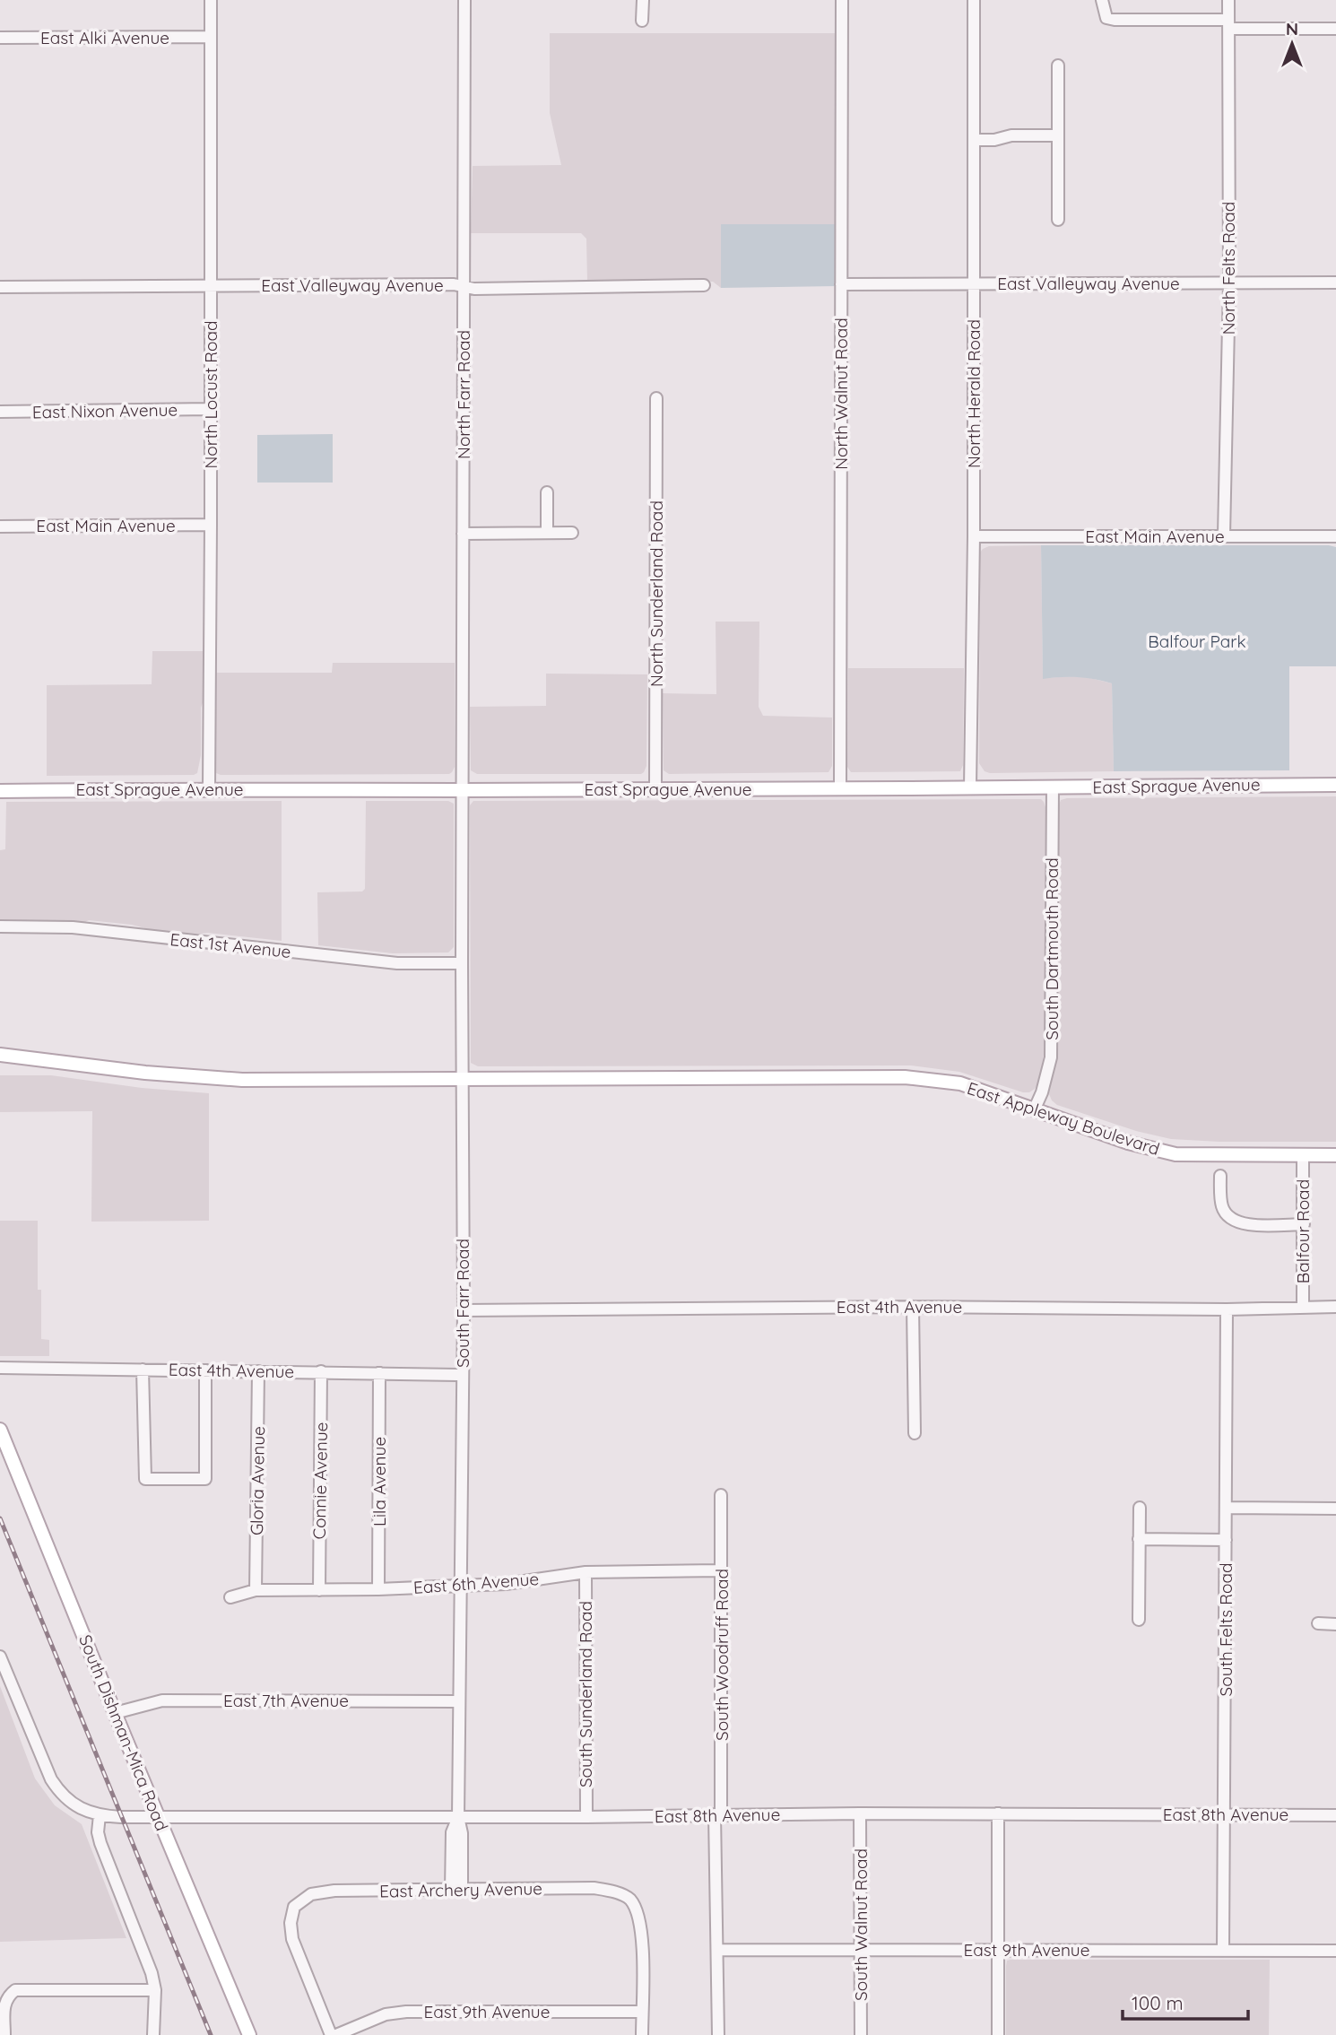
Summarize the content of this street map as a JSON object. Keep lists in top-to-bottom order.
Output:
{
  "streets": {
    "main road": ["East Sprague Avenue", "East Appleway Boulevard", "South Dishman-Mica Road"],
    "street": [
      "East Alki Avenue",
      "North Felts Road",
      "East Valleyway Avenue",
      "North Walnut Road",
      "North Herald Road",
      "North Locust Road",
      "North Farr Road",
      "East Nixon Avenue",
      "East Main Avenue",
      "North Sunderland Road",
      "East 1st Avenue",
      "South Dartmouth Road",
      "Balfour Road",
      "South Farr Road",
      "East 4th Avenue",
      "Gloria Avenue",
      "Connie Avenue",
      "Lila Avenue",
      "East 6th Avenue",
      "South Felts Road",
      "South Woodruff Road",
      "South Sunderland Road",
      "East 7th Avenue",
      "East 8th Avenue",
      "East Archery Avenue",
      "South Walnut Road",
      "East 9th Avenue"
    ]
  },
  "crossings": [
    ["East Alki Avenue", "North Locust Road"],
    ["North Felts Road", "East Valleyway Avenue"],
    ["North Felts Road", "East Main Avenue"],
    ["East Valleyway Avenue", "North Walnut Road"],
    ["East Valleyway Avenue", "North Herald Road"],
    ["East Valleyway Avenue", "North Locust Road"],
    ["East Valleyway Avenue", "North Farr Road"],
    ["North Walnut Road", "East Sprague Avenue"],
    ["North Herald Road", "East Main Avenue"],
    ["North Herald Road", "East Sprague Avenue"],
    ["North Locust Road", "East Nixon Avenue"],
    ["North Locust Road", "East Main Avenue"],
    ["North Locust Road", "East Sprague Avenue"],
    ["North Farr Road", "East Sprague Avenue"],
    ["North Farr Road", "South Farr Road"],
    ["North Sunderland Road", "East Sprague Avenue"],
    ["East Sprague Avenue", "South Dartmouth Road"],
    ["East Sprague Avenue", "South Farr Road"],
    ["East 1st Avenue", "South Farr Road"],
    ["South Dartmouth Road", "East Appleway Boulevard"],
    ["East Appleway Boulevard", "Balfour Road"],
    ["East Appleway Boulevard", "South Farr Road"],
    ["Balfour Road", "East 4th Avenue"],
    ["South Farr Road", "East 4th Avenue"],
    ["South Farr Road", "East 6th Avenue"],
    ["South Farr Road", "East 7th Avenue"],
    ["South Farr Road", "East 8th Avenue"],
    ["South Farr Road", "East Archery Avenue"],
    ["East 4th Avenue", "Gloria Avenue"],
    ["East 4th Avenue", "Connie Avenue"],
    ["East 4th Avenue", "Lila Avenue"],
    ["East 4th Avenue", "South Felts Road"],
    ["Gloria Avenue", "East 6th Avenue"],
    ["Connie Avenue", "East 6th Avenue"],
    ["Lila Avenue", "East 6th Avenue"],
    ["East 6th Avenue", "South Woodruff Road"],
    ["East 6th Avenue", "South Sunderland Road"],
    ["South Felts Road", "East 8th Avenue"],
    ["South Felts Road", "East 9th Avenue"],
    ["South Woodruff Road", "East 8th Avenue"],
    ["South Woodruff Road", "East 9th Avenue"],
    ["South Sunderland Road", "East 8th Avenue"],
    ["East 7th Avenue", "South Dishman-Mica Road"],
    ["South Dishman-Mica Road", "East 8th Avenue"],
    ["East 8th Avenue", "South Walnut Road"],
    ["East Archery Avenue", "East 9th Avenue"],
    ["South Walnut Road", "East 9th Avenue"]
  ],
  "parks": ["Balfour Park"],
  "scale_bar": "100 m",
  "north": "top"
}
